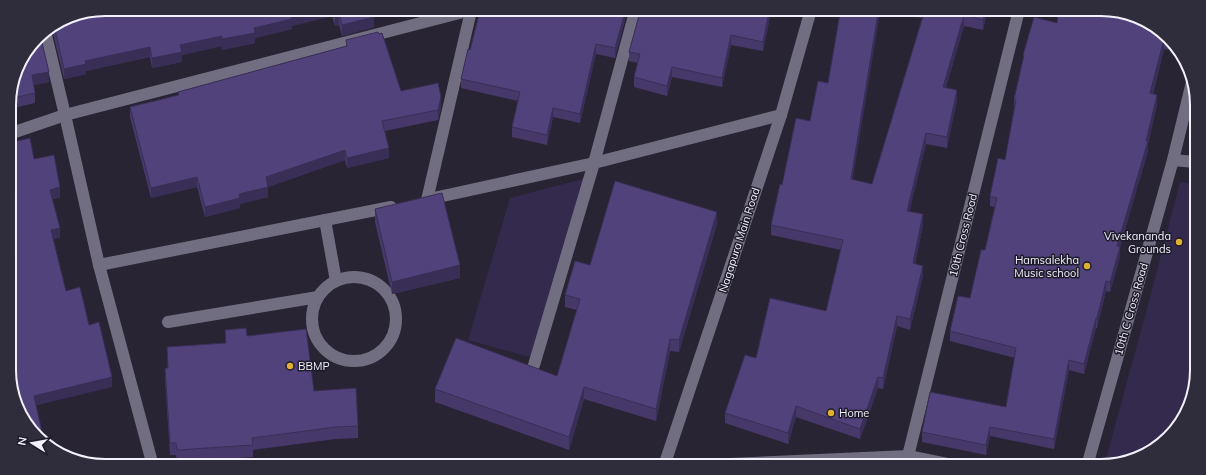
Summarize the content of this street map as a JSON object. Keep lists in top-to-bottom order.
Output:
{
  "streets": {
    "street": ["10th Cross Road", "Nagapura Main Road", "10th C Cross Road"]
  },
  "places": [
    "Vivekananda Grounds",
    "Hamsalekha Music school",
    "BBMP",
    "Home"
  ],
  "north": "left"
}
